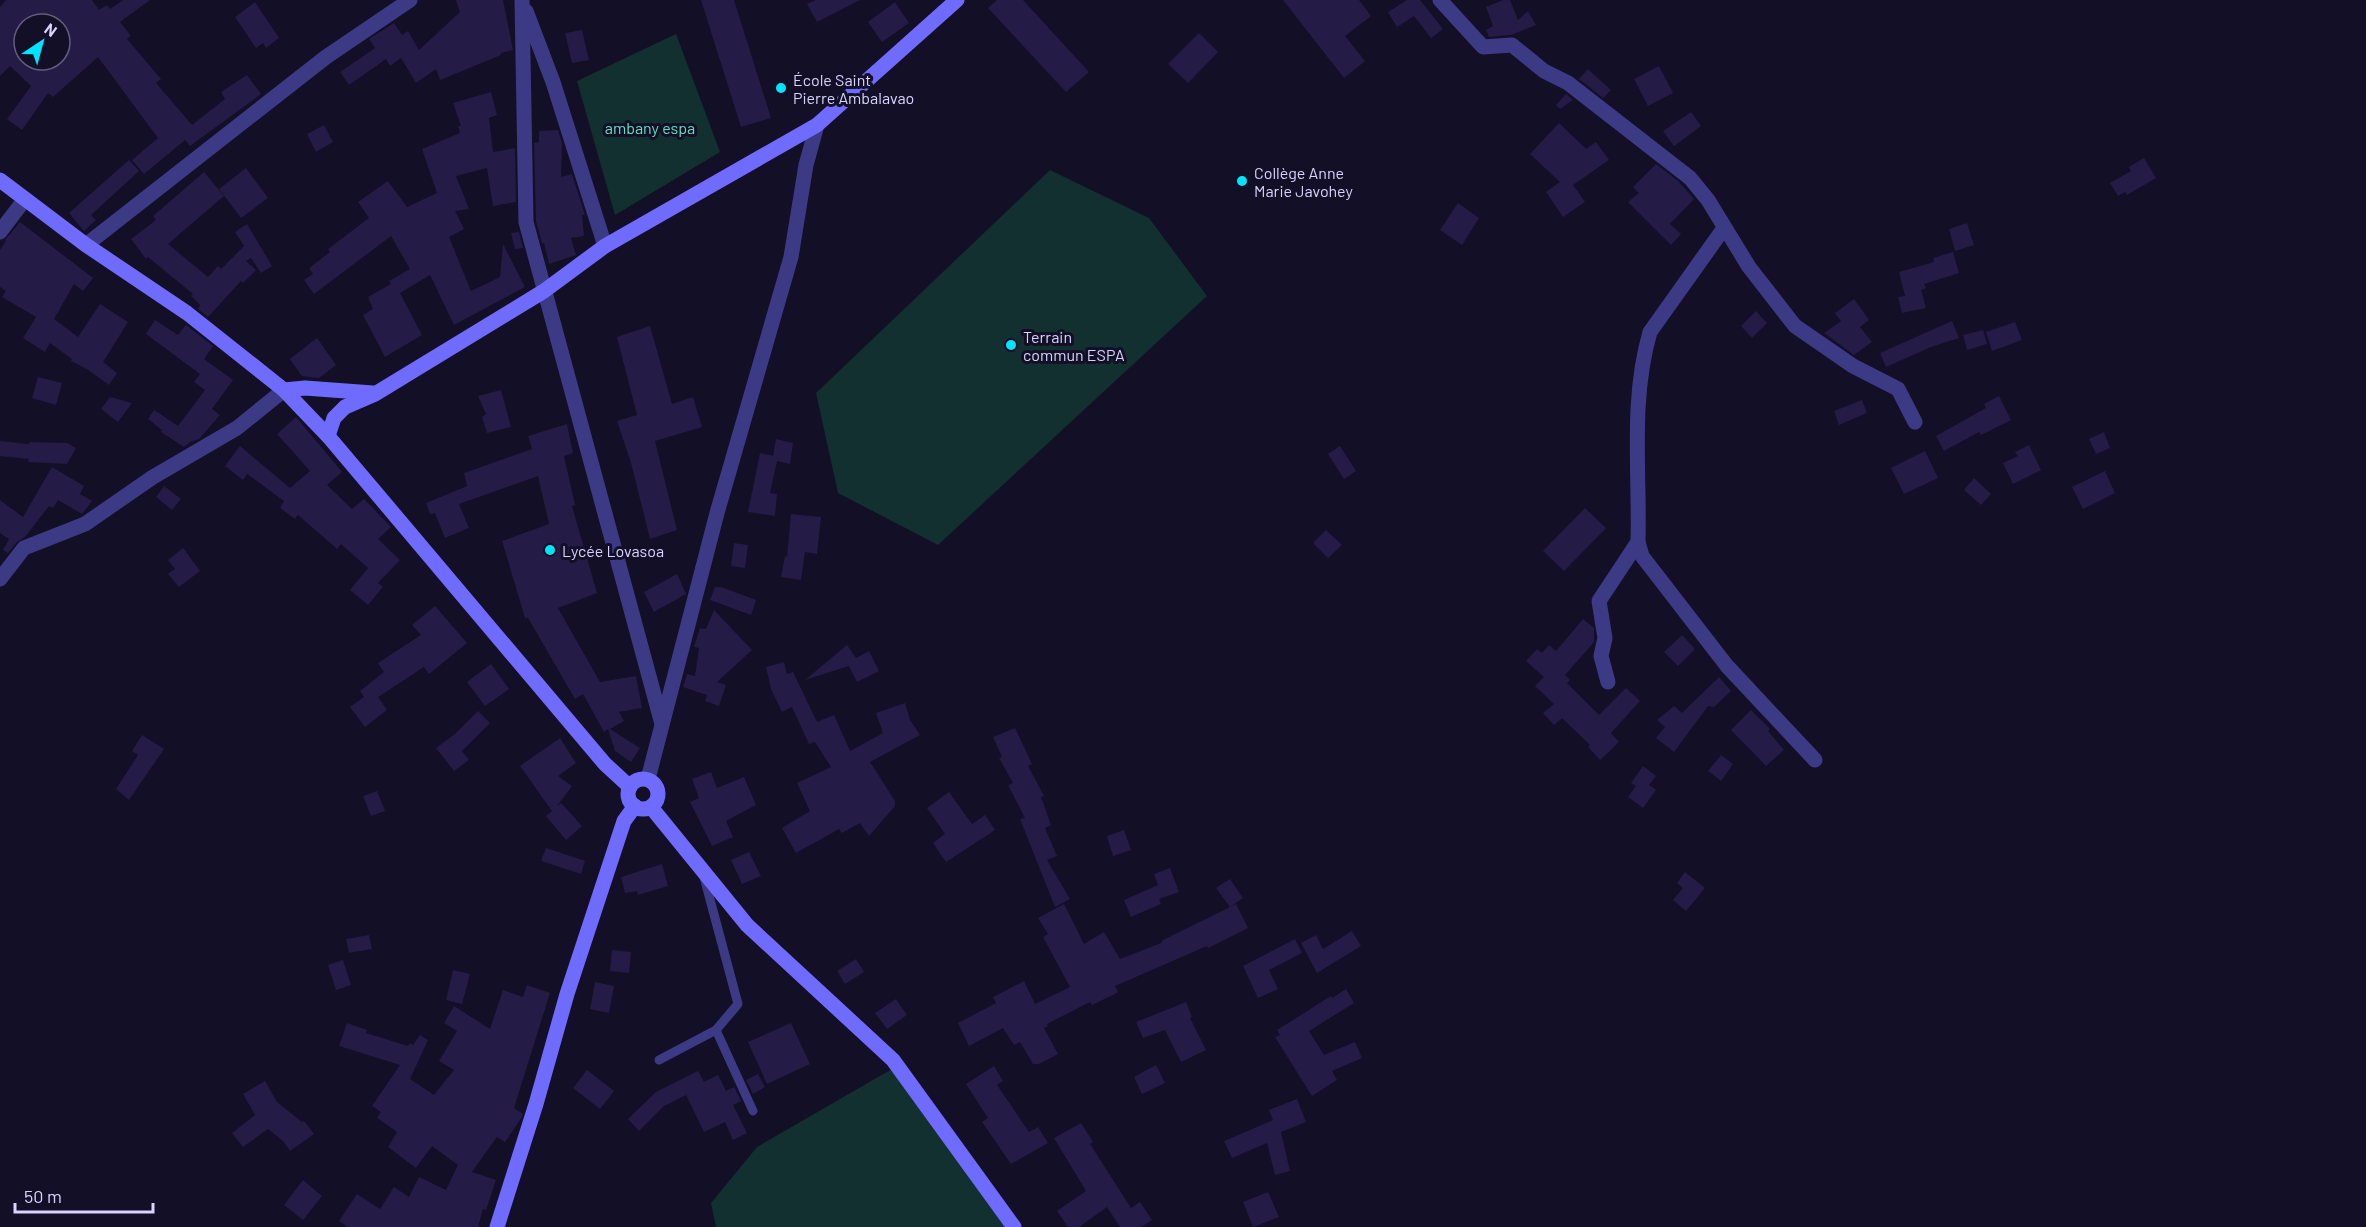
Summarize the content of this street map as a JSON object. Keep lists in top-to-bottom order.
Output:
{
  "parks": ["ambany espa"],
  "places": [
    "École Saint Pierre Ambalavao",
    "Collège Anne Marie Javohey",
    "Terrain commun ESPA",
    "Lycée Lovasoa"
  ],
  "scale_bar": "50 m",
  "north": "top right"
}
